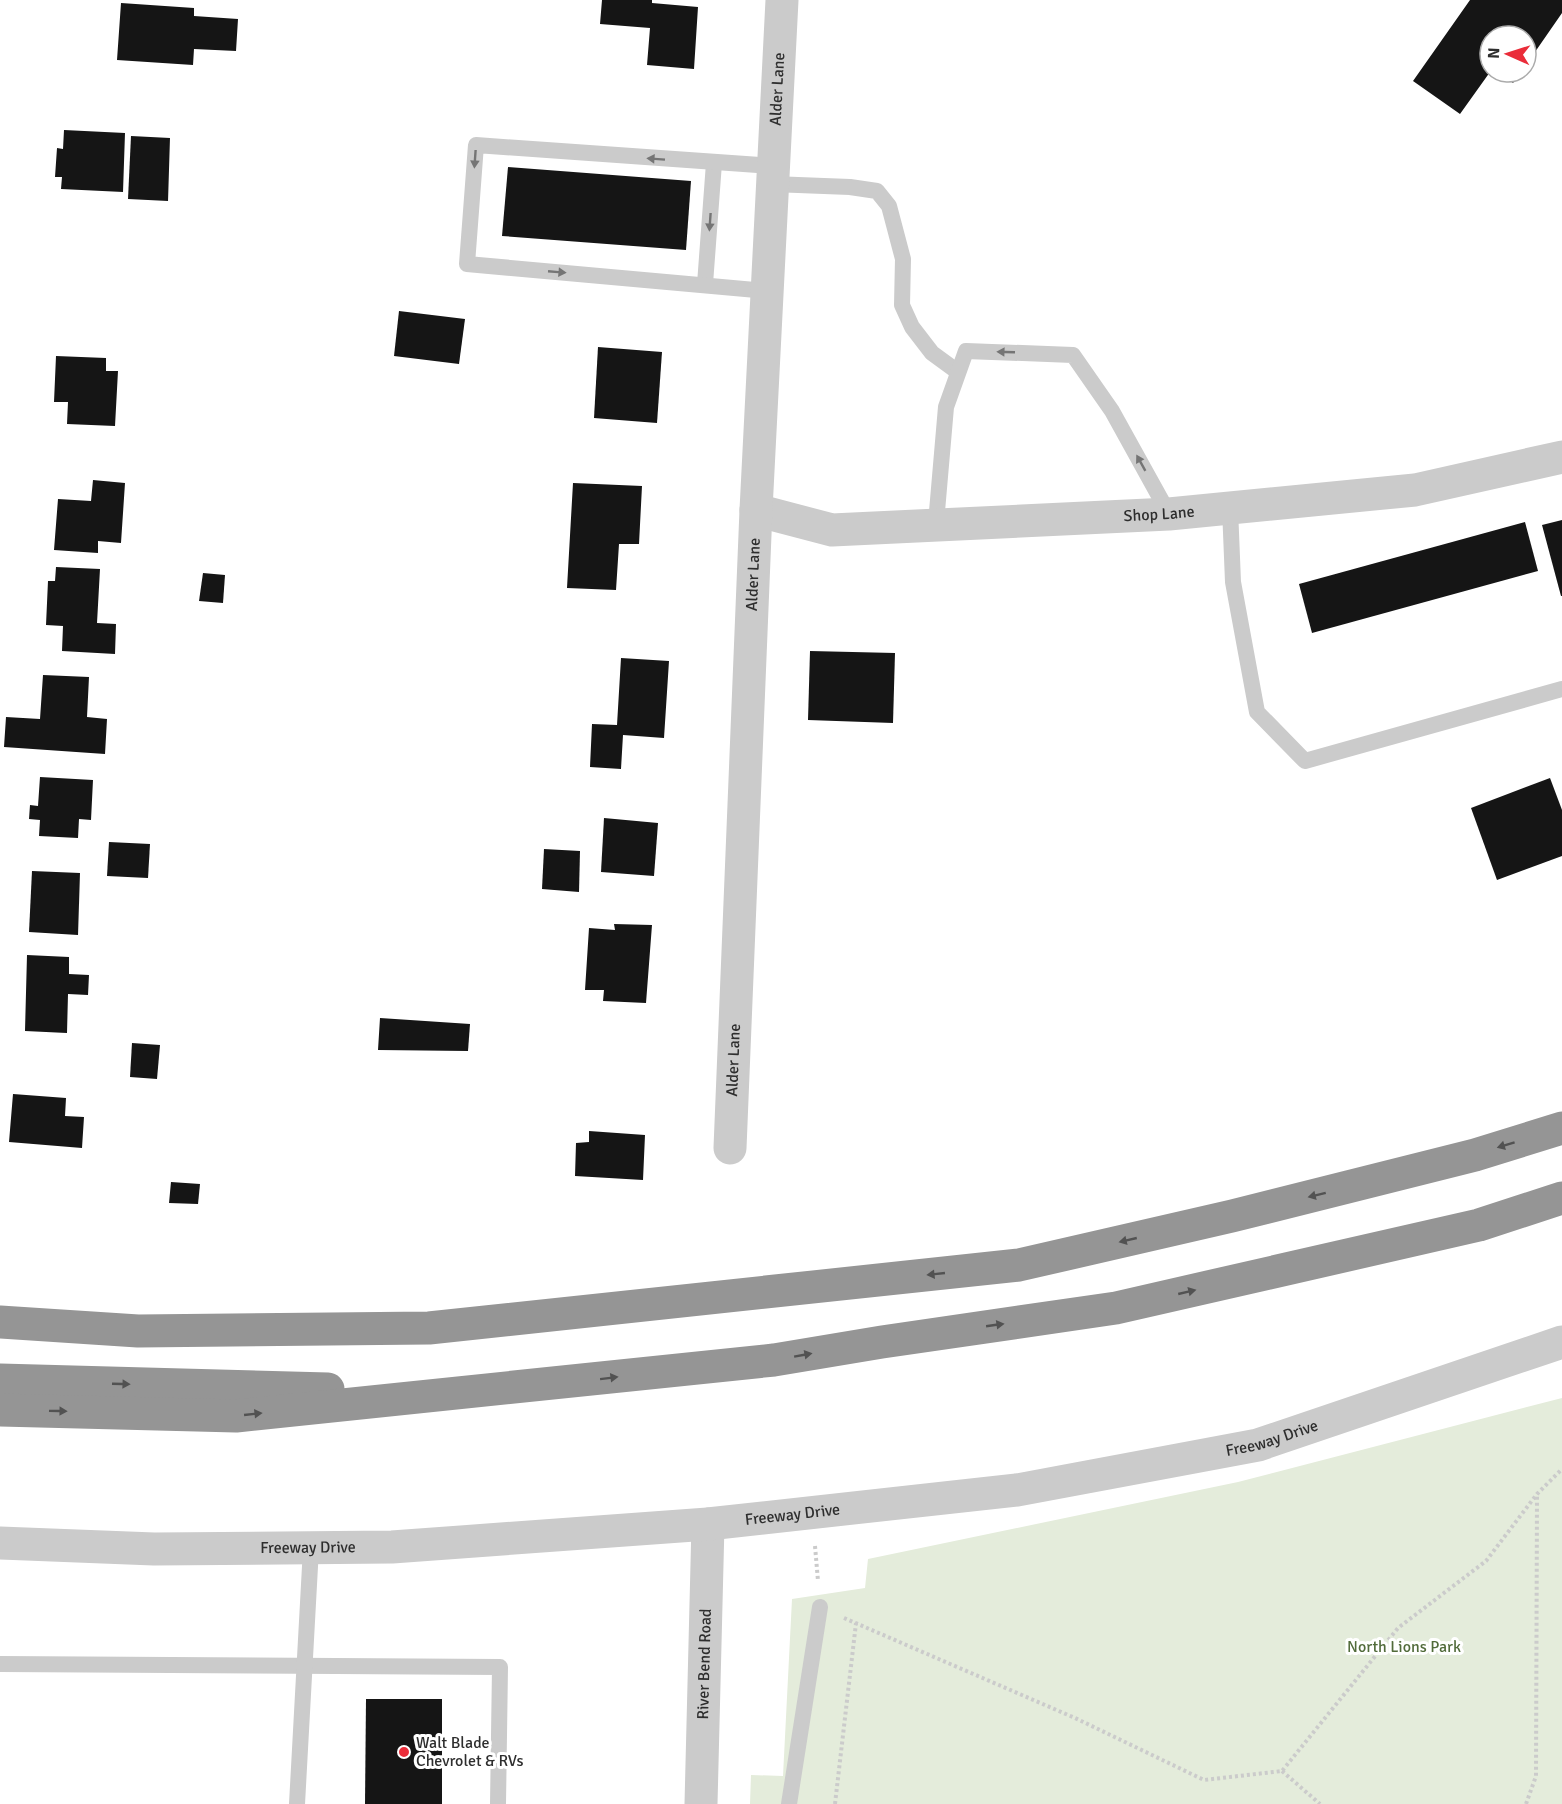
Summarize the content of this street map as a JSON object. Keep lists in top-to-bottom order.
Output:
{
  "streets": {
    "street": [
      "Alder Lane",
      "Shop Lane",
      "Freeway Drive",
      "River Bend Road"
    ]
  },
  "crossings": [
    ["Alder Lane", "Shop Lane"],
    ["Freeway Drive", "River Bend Road"]
  ],
  "parks": ["North Lions Park"],
  "places": ["Walt Blade Chevrolet & RVs"],
  "north": "left"
}
